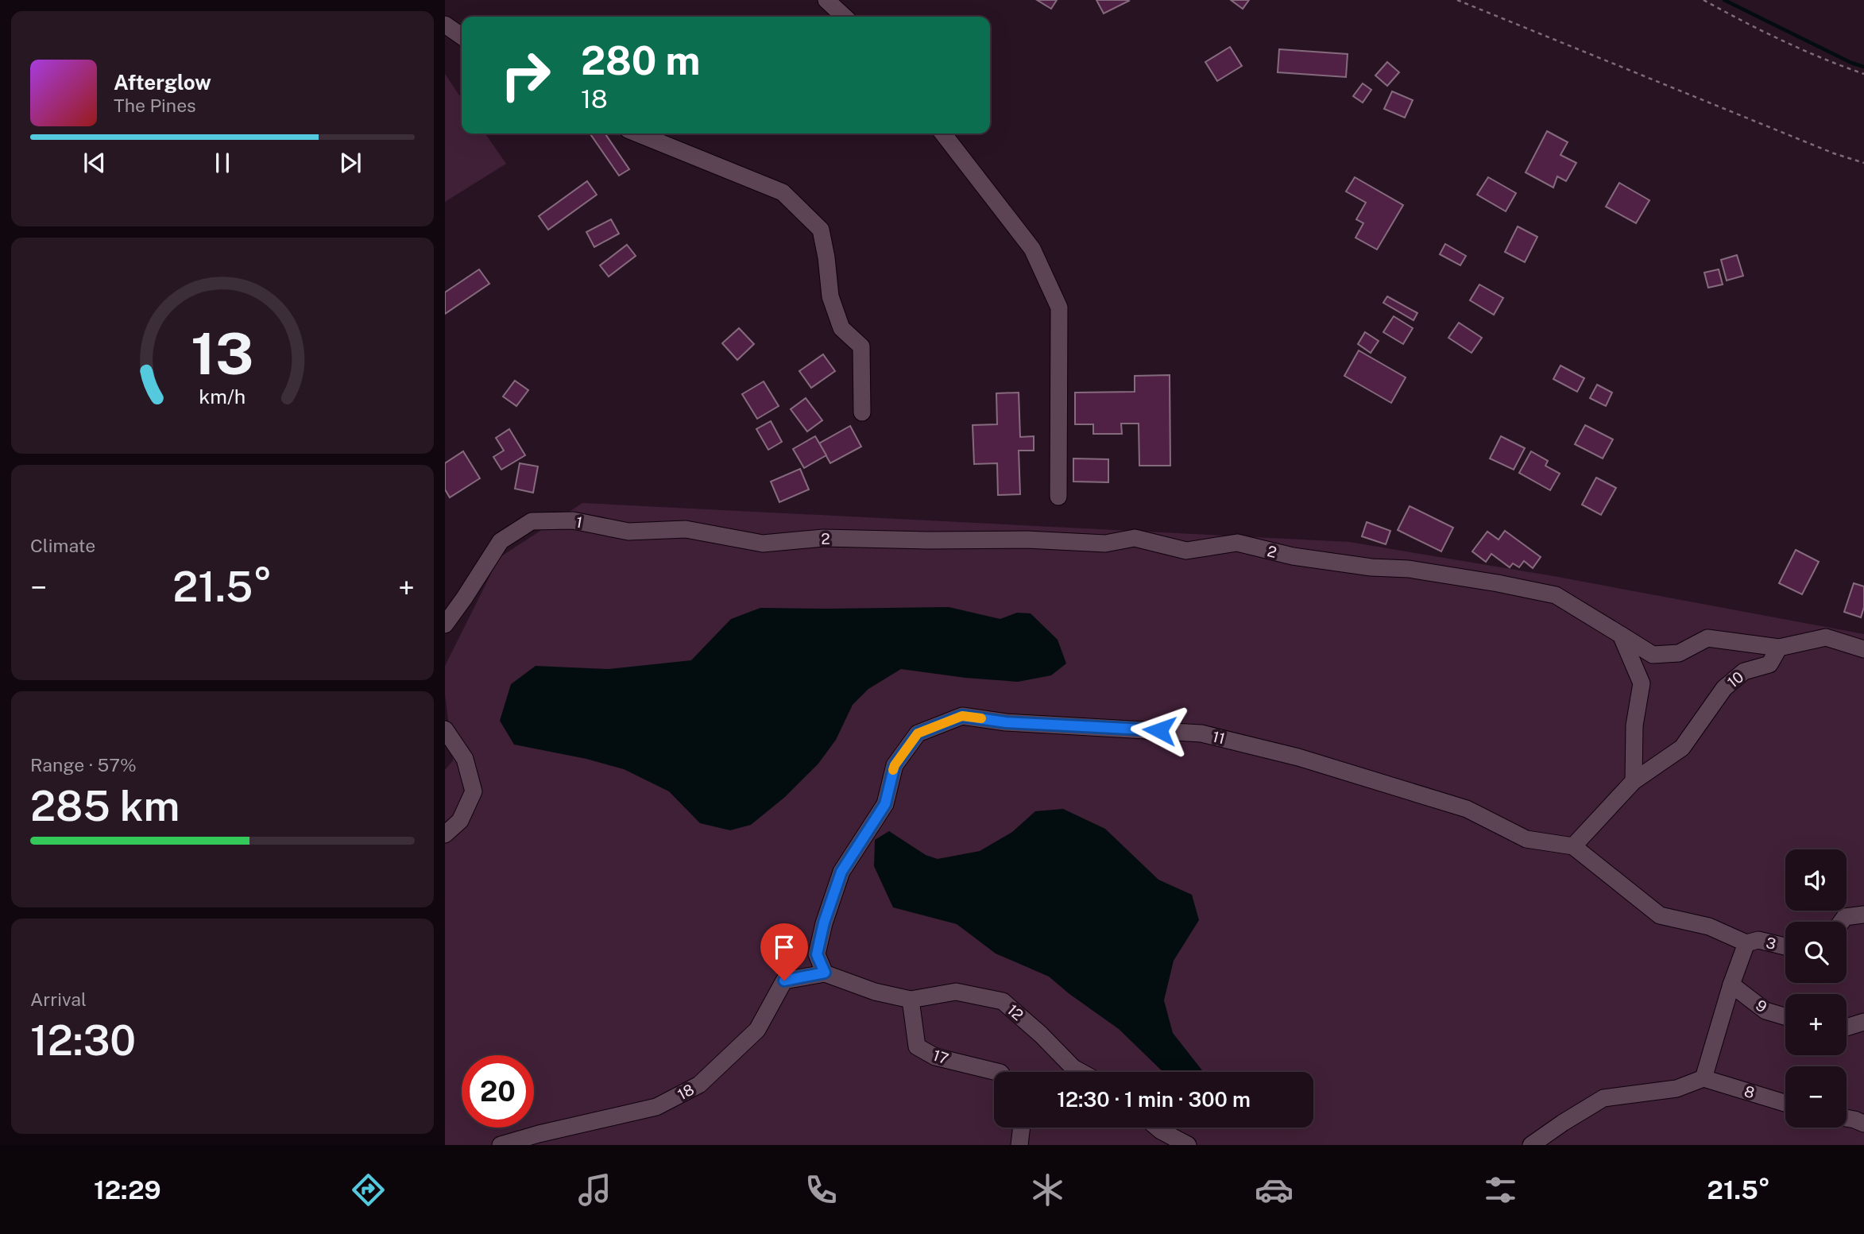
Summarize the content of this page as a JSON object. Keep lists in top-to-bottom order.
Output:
{
  "streets": {
    "street": [
      "1",
      "2",
      "10",
      "11",
      "3",
      "9",
      "12",
      "17",
      "18",
      "8"
    ]
  },
  "crossings": [
    ["1", "2"],
    ["2", "10"],
    ["10", "11"],
    ["11", "18"],
    ["12", "17"]
  ],
  "page": {
    "turn": ["280 m", "18"],
    "song": ["Afterglow", "The Pines"],
    "tile": [
      "Climate",
      ["Range · 57%", "285 km"],
      ["Arrival", "12:30"]
    ],
    "heat": ["−", "21.5°", "+"],
    "map_buttons": ["+", "−"],
    "limit": "20",
    "trip": "12:30 · 1 min · 300 m",
    "tabs": ["12:29", "21.5°"],
    "gauge": ["13", "km/h"]
  }
}
